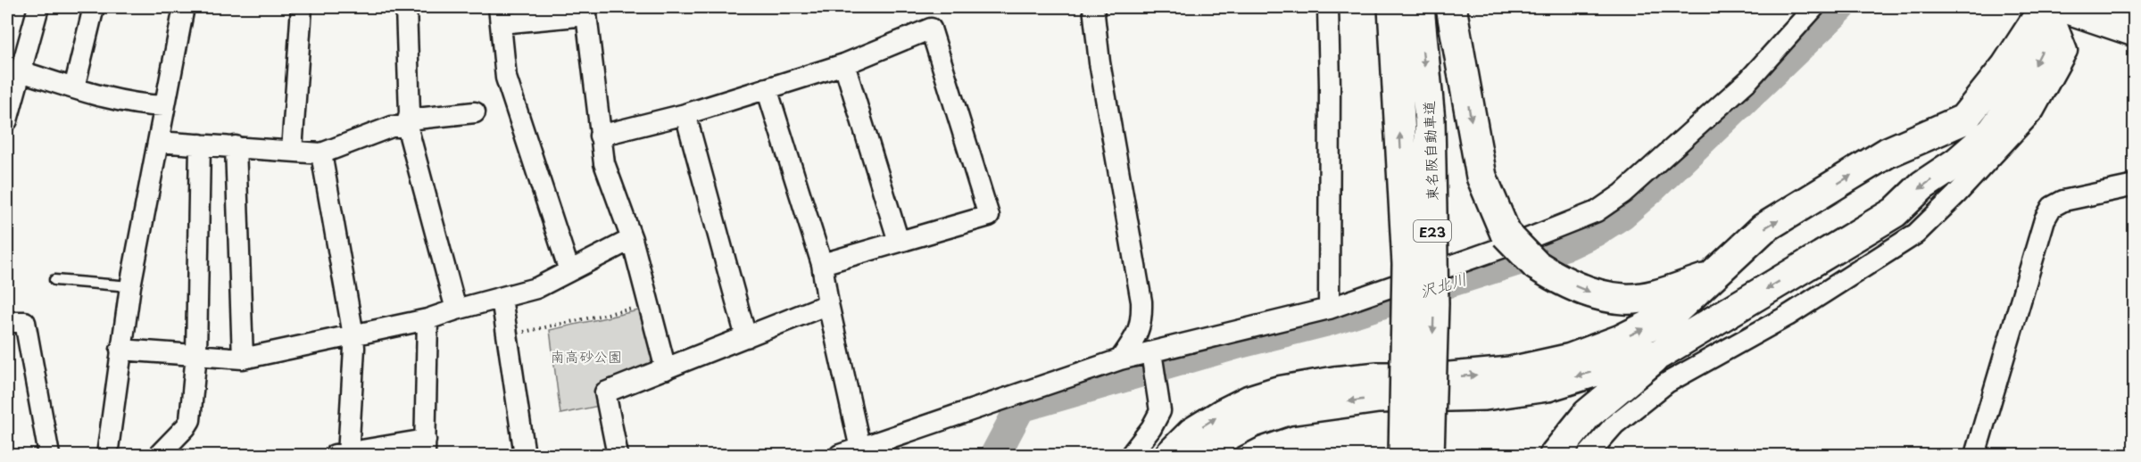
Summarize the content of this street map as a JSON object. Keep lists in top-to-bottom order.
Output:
{
  "streets": {
    "highway": ["東名阪自動車道", "E23"]
  },
  "water": ["沢北川"],
  "parks": ["南高砂公園"]
}
